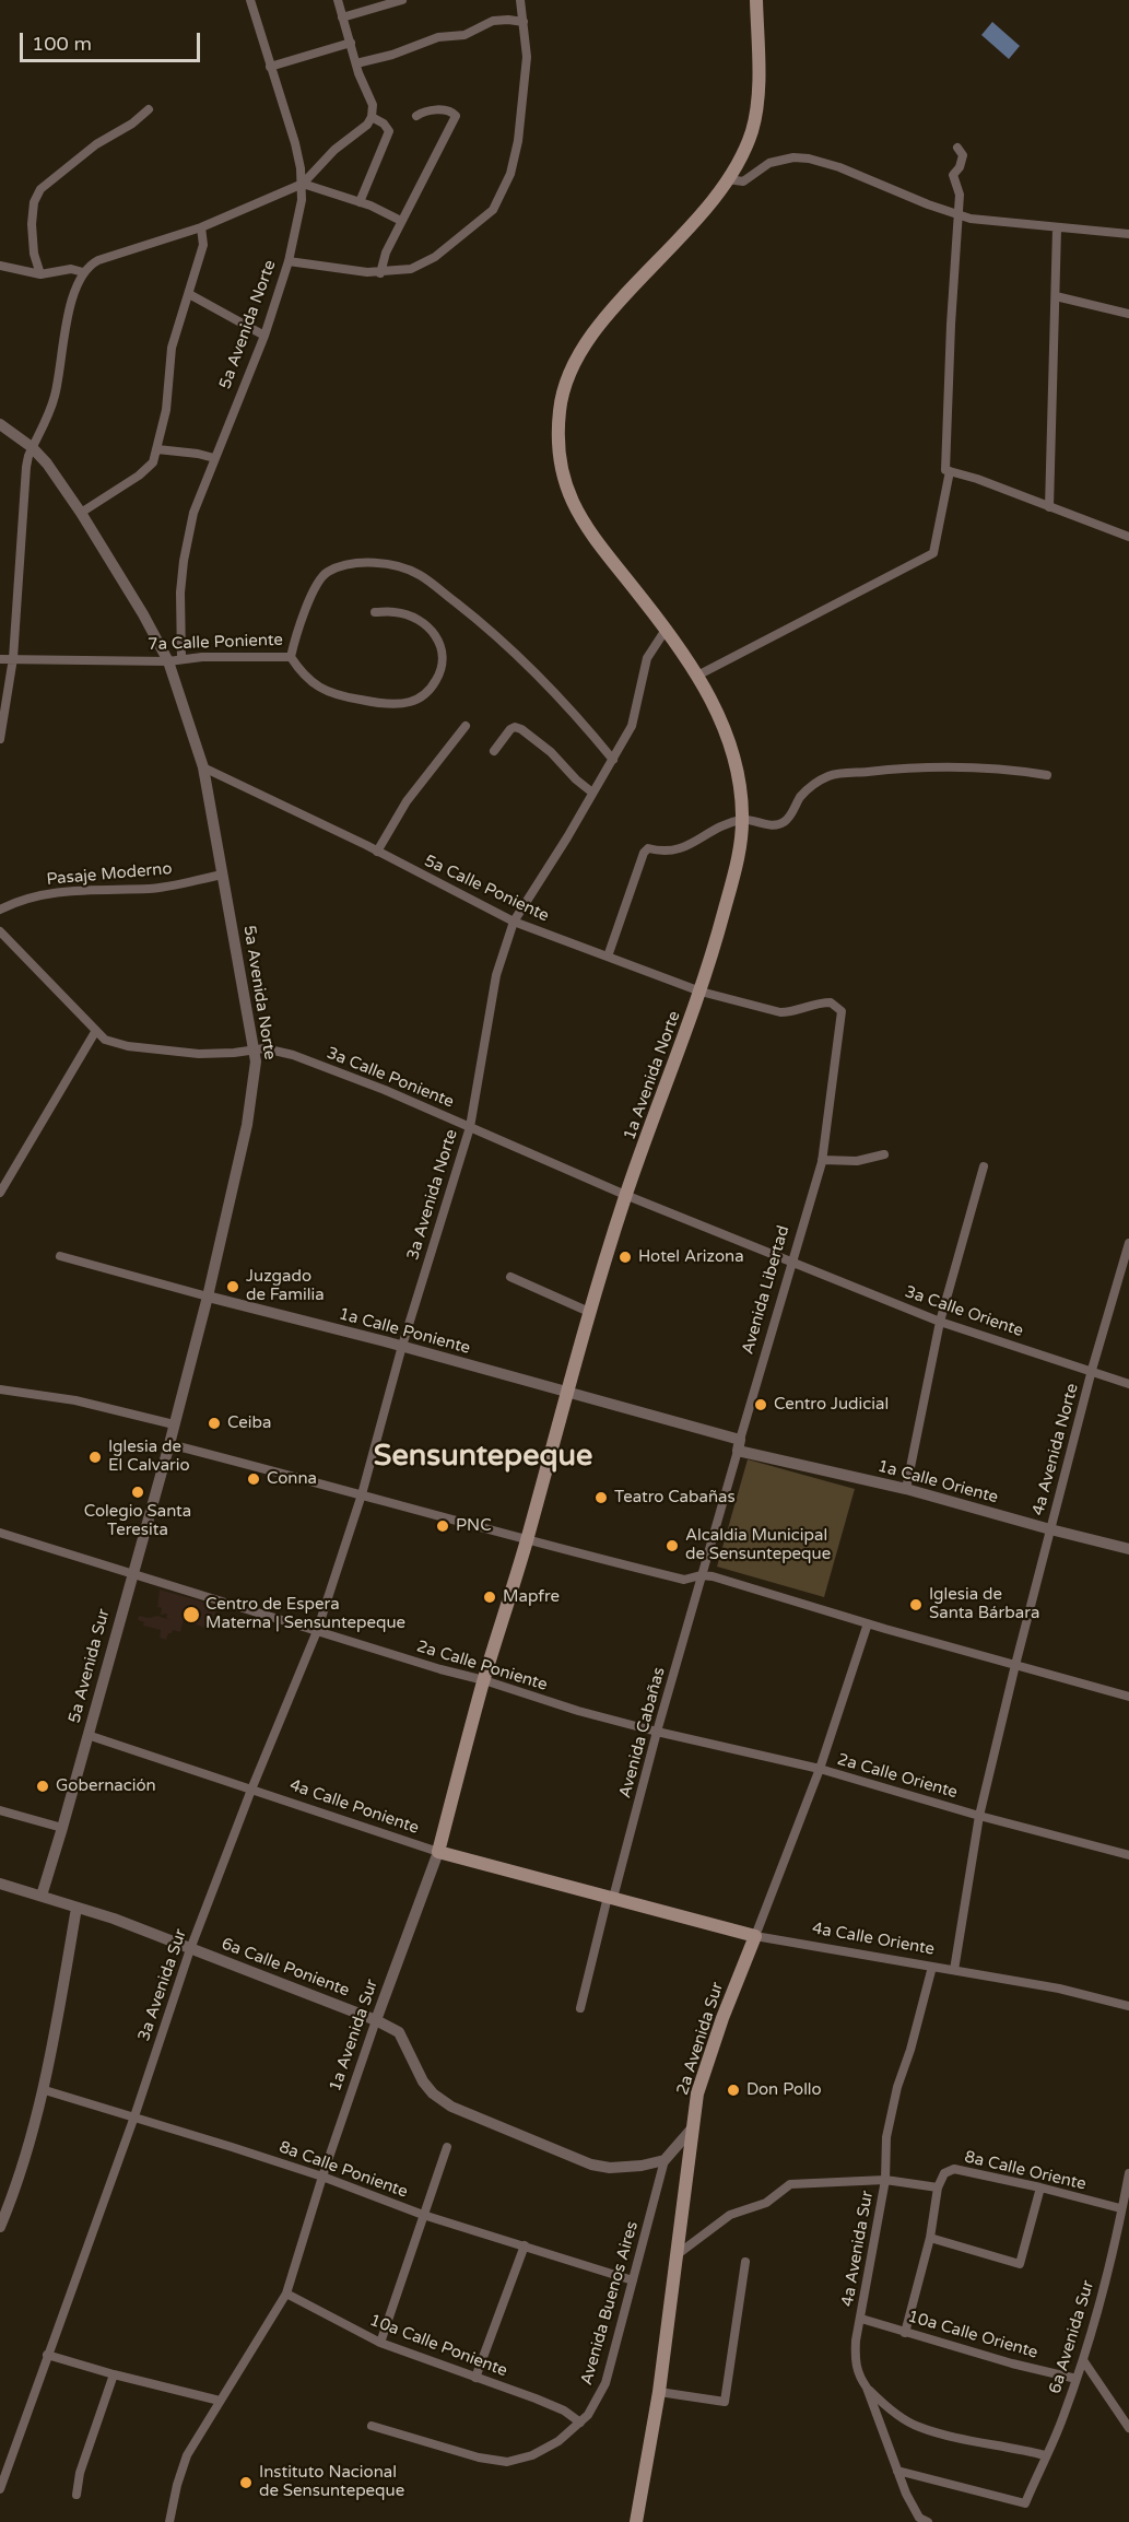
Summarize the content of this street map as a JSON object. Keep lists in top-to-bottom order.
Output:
{
  "streets": {
    "main road": [
      "1a Avenida Norte",
      "4a Calle Poniente",
      "4a Calle Oriente",
      "1a Avenida Sur",
      "2a Avenida Sur"
    ],
    "street": [
      "5a Avenida Norte",
      "7a Calle Poniente",
      "Pasaje Moderno",
      "5a Calle Poniente",
      "3a Calle Poniente",
      "3a Avenida Norte",
      "Avenida Libertad",
      "3a Calle Oriente",
      "1a Calle Poniente",
      "4a Avenida Norte",
      "1a Calle Oriente",
      "5a Avenida Sur",
      "2a Calle Poniente",
      "Avenida Cabañas",
      "2a Calle Oriente",
      "6a Calle Poniente",
      "3a Avenida Sur",
      "8a Calle Poniente",
      "8a Calle Oriente",
      "4a Avenida Sur",
      "Avenida Buenos Aires",
      "10a Calle Oriente",
      "6a Avenida Sur",
      "10a Calle Poniente"
    ]
  },
  "crossings": [
    ["5a Avenida Norte", "7a Calle Poniente"],
    ["5a Avenida Norte", "Pasaje Moderno"],
    ["5a Avenida Norte", "5a Calle Poniente"],
    ["5a Avenida Norte", "3a Calle Poniente"],
    ["5a Avenida Norte", "1a Calle Poniente"],
    ["5a Avenida Norte", "5a Avenida Sur"],
    ["7a Calle Poniente", "3a Avenida Norte"],
    ["5a Calle Poniente", "1a Avenida Norte"],
    ["5a Calle Poniente", "3a Avenida Norte"],
    ["5a Calle Poniente", "Avenida Libertad"],
    ["1a Avenida Norte", "3a Calle Poniente"],
    ["1a Avenida Norte", "1a Calle Poniente"],
    ["1a Avenida Norte", "1a Avenida Sur"],
    ["3a Calle Poniente", "3a Avenida Norte"],
    ["3a Calle Poniente", "Avenida Libertad"],
    ["3a Calle Poniente", "3a Calle Oriente"],
    ["3a Avenida Norte", "1a Calle Poniente"],
    ["3a Avenida Norte", "3a Avenida Sur"],
    ["Avenida Libertad", "3a Calle Oriente"],
    ["Avenida Libertad", "1a Calle Poniente"],
    ["Avenida Libertad", "1a Calle Oriente"],
    ["Avenida Libertad", "Avenida Cabañas"],
    ["3a Calle Oriente", "4a Avenida Norte"],
    ["1a Calle Poniente", "1a Calle Oriente"],
    ["4a Avenida Norte", "1a Calle Oriente"],
    ["5a Avenida Sur", "2a Calle Poniente"],
    ["5a Avenida Sur", "4a Calle Poniente"],
    ["5a Avenida Sur", "6a Calle Poniente"],
    ["2a Calle Poniente", "Avenida Cabañas"],
    ["2a Calle Poniente", "2a Calle Oriente"],
    ["2a Calle Poniente", "3a Avenida Sur"],
    ["2a Calle Poniente", "1a Avenida Sur"],
    ["Avenida Cabañas", "2a Calle Oriente"],
    ["Avenida Cabañas", "4a Calle Poniente"],
    ["Avenida Cabañas", "4a Calle Oriente"],
    ["2a Calle Oriente", "2a Avenida Sur"],
    ["4a Calle Poniente", "4a Calle Oriente"],
    ["4a Calle Poniente", "3a Avenida Sur"],
    ["4a Calle Poniente", "1a Avenida Sur"],
    ["4a Calle Oriente", "2a Avenida Sur"],
    ["4a Calle Oriente", "4a Avenida Sur"],
    ["6a Calle Poniente", "3a Avenida Sur"],
    ["6a Calle Poniente", "1a Avenida Sur"],
    ["6a Calle Poniente", "Avenida Buenos Aires"],
    ["3a Avenida Sur", "8a Calle Poniente"],
    ["1a Avenida Sur", "8a Calle Poniente"],
    ["1a Avenida Sur", "10a Calle Poniente"],
    ["8a Calle Poniente", "Avenida Buenos Aires"],
    ["8a Calle Oriente", "6a Avenida Sur"],
    ["4a Avenida Sur", "10a Calle Oriente"],
    ["4a Avenida Sur", "6a Avenida Sur"],
    ["Avenida Buenos Aires", "10a Calle Poniente"],
    ["10a Calle Oriente", "6a Avenida Sur"]
  ],
  "districts": ["Sensuntepeque"],
  "places": [
    "Hotel Arizona",
    "Juzgado de Familia",
    "Centro Judicial",
    "Ceiba",
    "Iglesia de El Calvario",
    "Conna",
    "Colegio Santa Teresita",
    "Teatro Cabañas",
    "PNC",
    "Alcaldia Municipal de Sensuntepeque",
    "Mapfre",
    "Iglesia de Santa Bárbara",
    "Centro de Espera Materna | Sensuntepeque",
    "Gobernación",
    "Don Pollo",
    "Instituto Nacional de Sensuntepeque"
  ],
  "scale_bar": "100 m"
}
